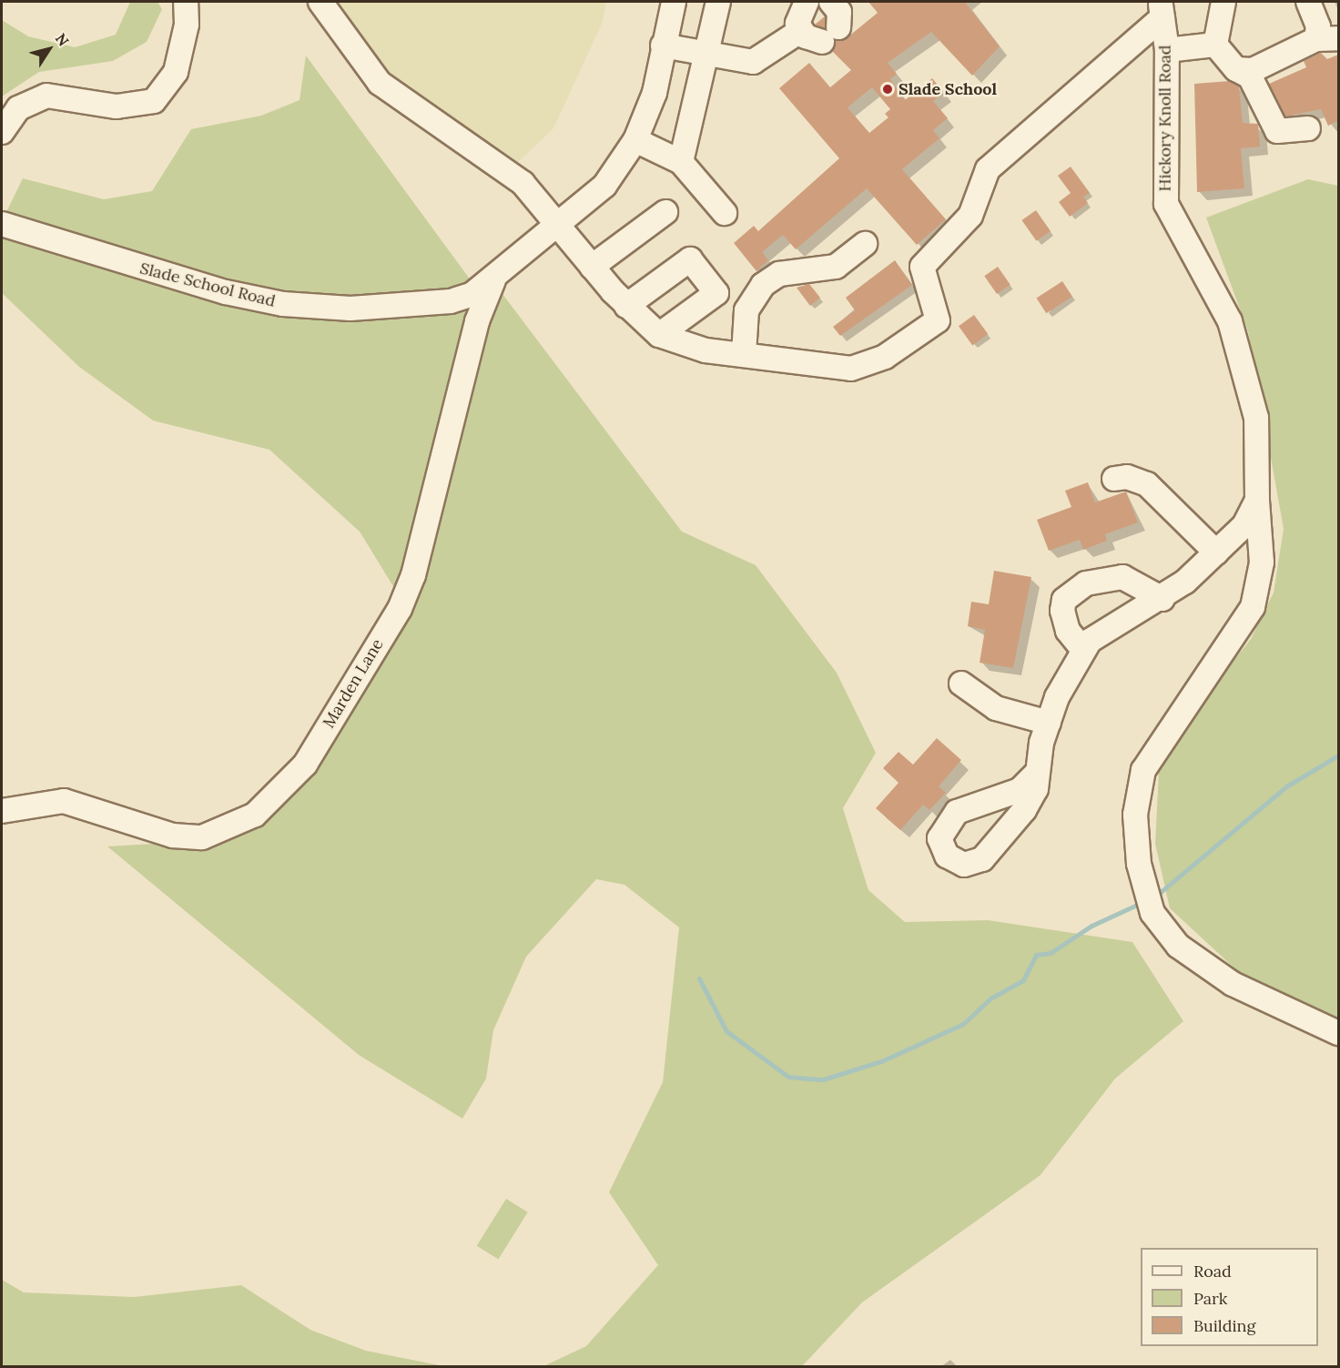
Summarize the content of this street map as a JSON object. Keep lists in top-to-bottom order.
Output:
{
  "streets": {
    "street": ["Hickory Knoll Road", "Slade School Road", "Marden Lane"]
  },
  "crossings": [
    ["Slade School Road", "Marden Lane"]
  ],
  "places": ["Slade School"],
  "legend": ["Road", "Park", "Building"],
  "north": "top right"
}
